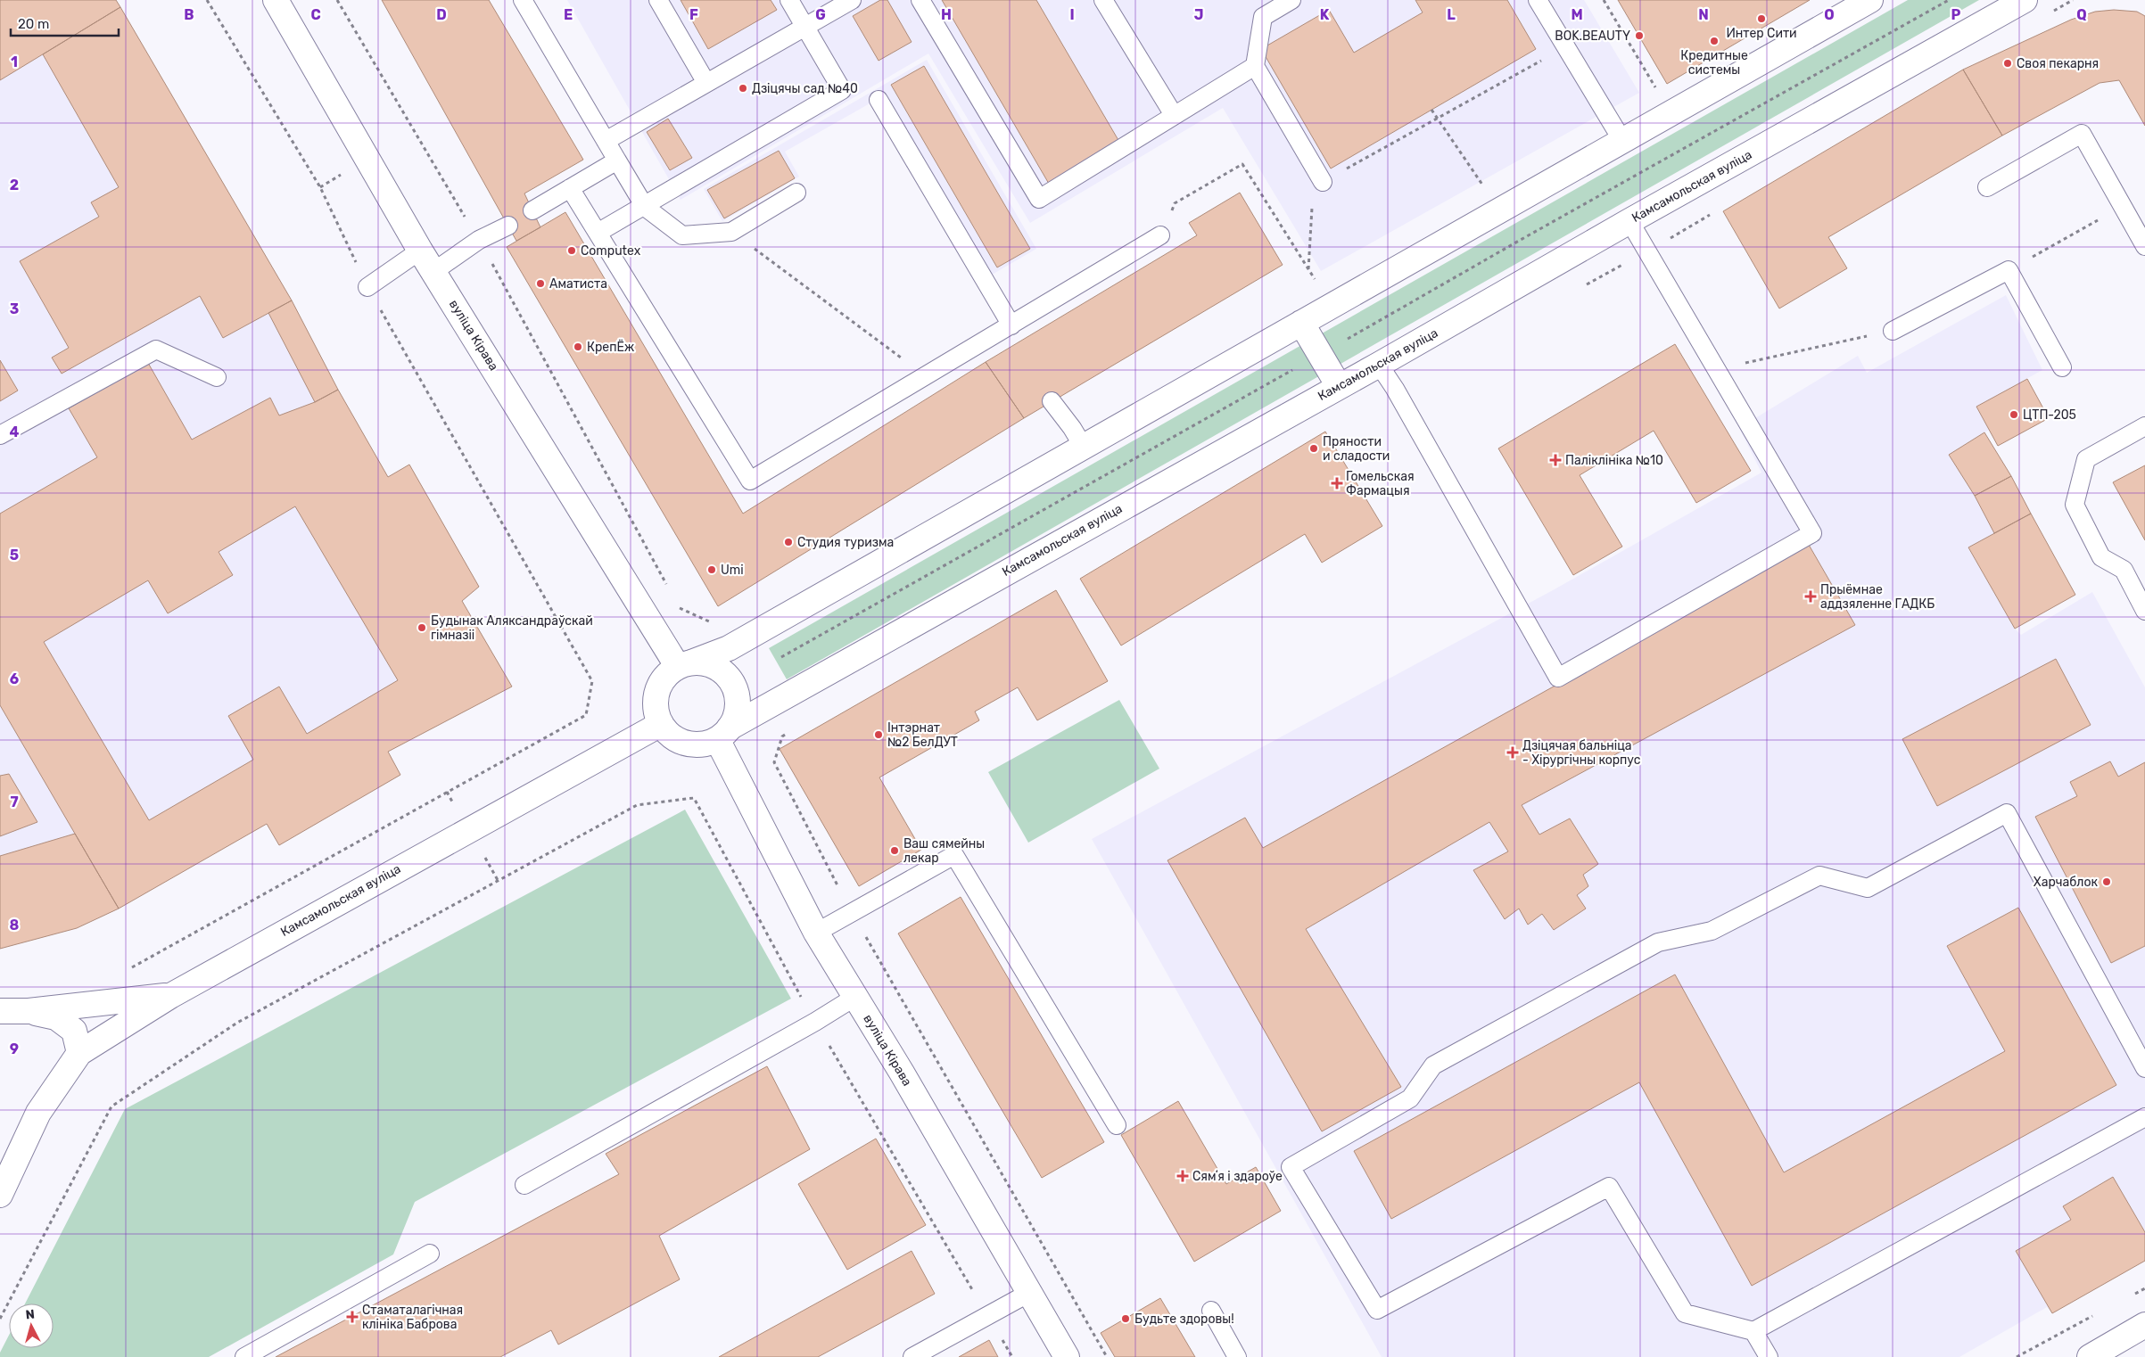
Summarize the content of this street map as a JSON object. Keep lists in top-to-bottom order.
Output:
{
  "streets": {
    "street": ["Камсамольская вуліца", "вуліца Кірава"]
  },
  "crossings": [
    ["Камсамольская вуліца", "вуліца Кірава"]
  ],
  "places": {
    "other": [
      "Интер Сити",
      "BOK.BEAUTY",
      "Кредитные системы",
      "Своя пекарня",
      "Дзіцячы сад №40",
      "Computex",
      "Аматиста",
      "КрепЁж",
      "ЦТП-205",
      "Пряности и сладости",
      "Студия туризма",
      "Umi",
      "Будынак Аляксандраўскай гімназіі",
      "Інтэрнат №2 БелДУТ",
      "Ваш сямейны лекар",
      "Харчаблок",
      "Будьте здоровы!"
    ],
    "health": [
      "Паліклініка №10",
      "Гомельская Фармацыя",
      "Прыёмнае аддзяленне ГАДКБ",
      "Дзіцячая бальніца - Хірургічны корпус",
      "Сямʼя і здароўе",
      "Стаматалагічная клініка Баброва"
    ]
  },
  "scale_bar": "20 m",
  "north": "top",
  "grid": {
    "columns": [
      "B",
      "C",
      "D",
      "E",
      "F",
      "G",
      "H",
      "I",
      "J",
      "K",
      "L",
      "M",
      "N",
      "O",
      "P",
      "Q"
    ],
    "rows": [
      "1",
      "2",
      "3",
      "4",
      "5",
      "6",
      "7",
      "8",
      "9"
    ]
  }
}
